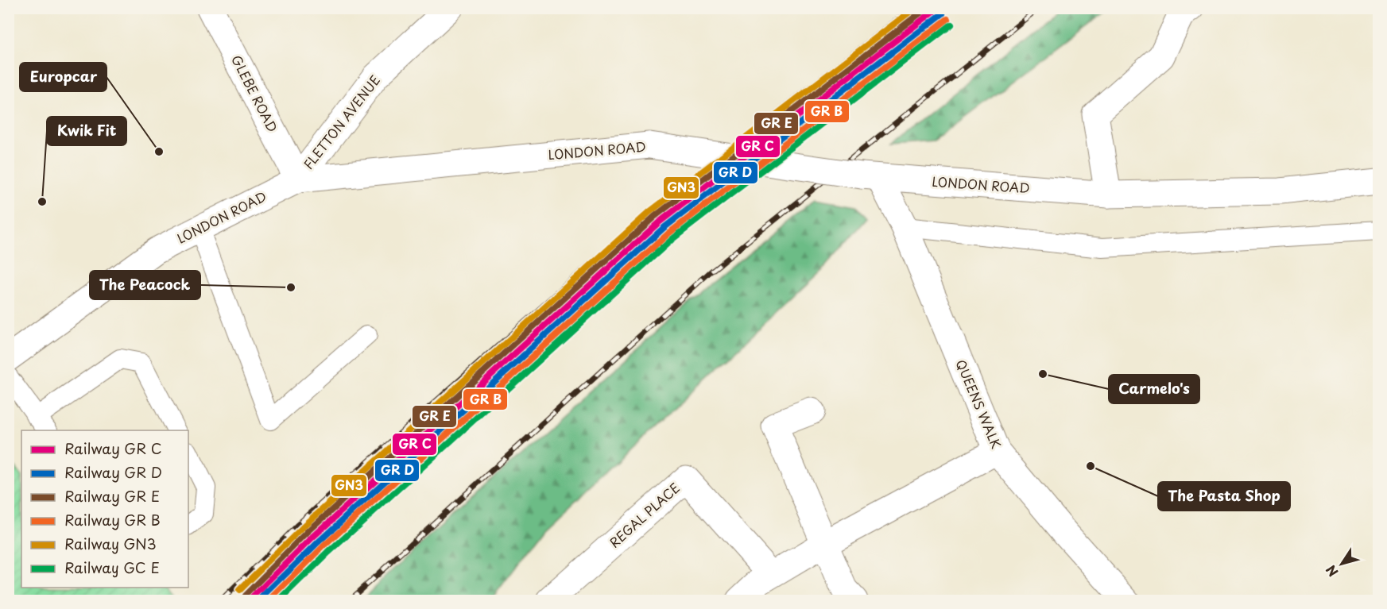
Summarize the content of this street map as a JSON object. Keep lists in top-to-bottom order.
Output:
{
  "streets": {
    "street": [
      "GLEBE ROAD",
      "FLETTON AVENUE",
      "LONDON ROAD",
      "QUEENS WALK",
      "REGAL PLACE"
    ]
  },
  "crossings": [
    ["GLEBE ROAD", "FLETTON AVENUE"],
    ["GLEBE ROAD", "LONDON ROAD"],
    ["FLETTON AVENUE", "LONDON ROAD"],
    ["LONDON ROAD", "QUEENS WALK"]
  ],
  "places": [
    "Europcar",
    "Kwik Fit",
    "The Peacock",
    "Carmelo's",
    "The Pasta Shop"
  ],
  "lines": ["rail line GN3"],
  "legend": [
    "Railway GR C",
    "Railway GR D",
    "Railway GR E",
    "Railway GR B",
    "Railway GN3",
    "Railway GC E"
  ],
  "north": "bottom left"
}
